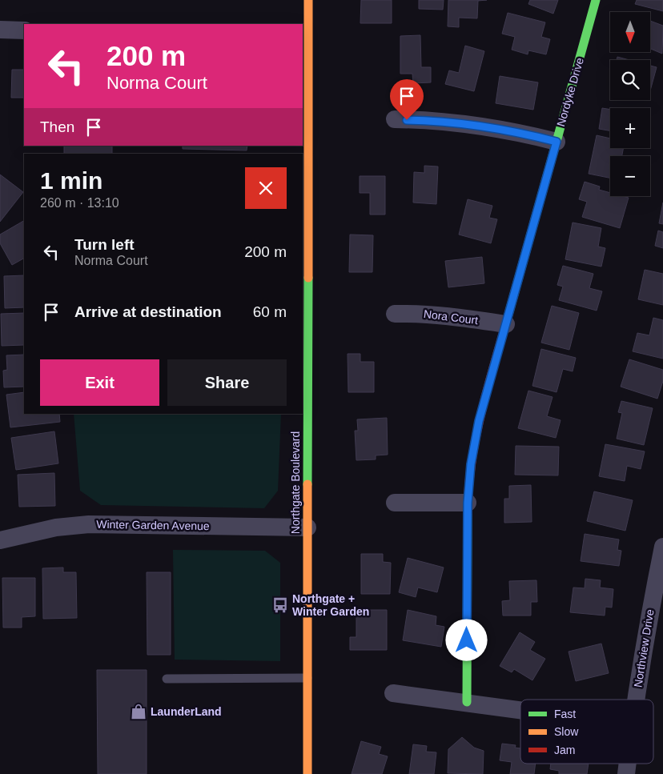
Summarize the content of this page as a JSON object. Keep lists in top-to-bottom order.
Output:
{
  "streets": {
    "main road": ["Nordyke Drive", "Northgate Boulevard"],
    "street": ["Nora Court", "Winter Garden Avenue", "Northview Drive"]
  },
  "crossings": [
    ["Nordyke Drive", "Nora Court"],
    ["Northgate Boulevard", "Winter Garden Avenue"]
  ],
  "places": {
    "bus stop": ["Northgate + Winter Garden"],
    "shop": ["LaunderLand"]
  },
  "legend": ["Fast", "Slow", "Jam"],
  "north": "bottom",
  "page": {
    "map_buttons": ["+", "−"],
    "turn": ["200 m", "Norma Court"],
    "then": "Then",
    "heading": ["1 min", "260 m · 13:10"],
    "list": [
      {
        "name": "Turn left",
        "note": "Norma Court",
        "value": "200 m"
      },
      {
        "name": "Arrive at destination",
        "value": "60 m"
      }
    ],
    "buttons": ["Exit", "Share"]
  }
}
